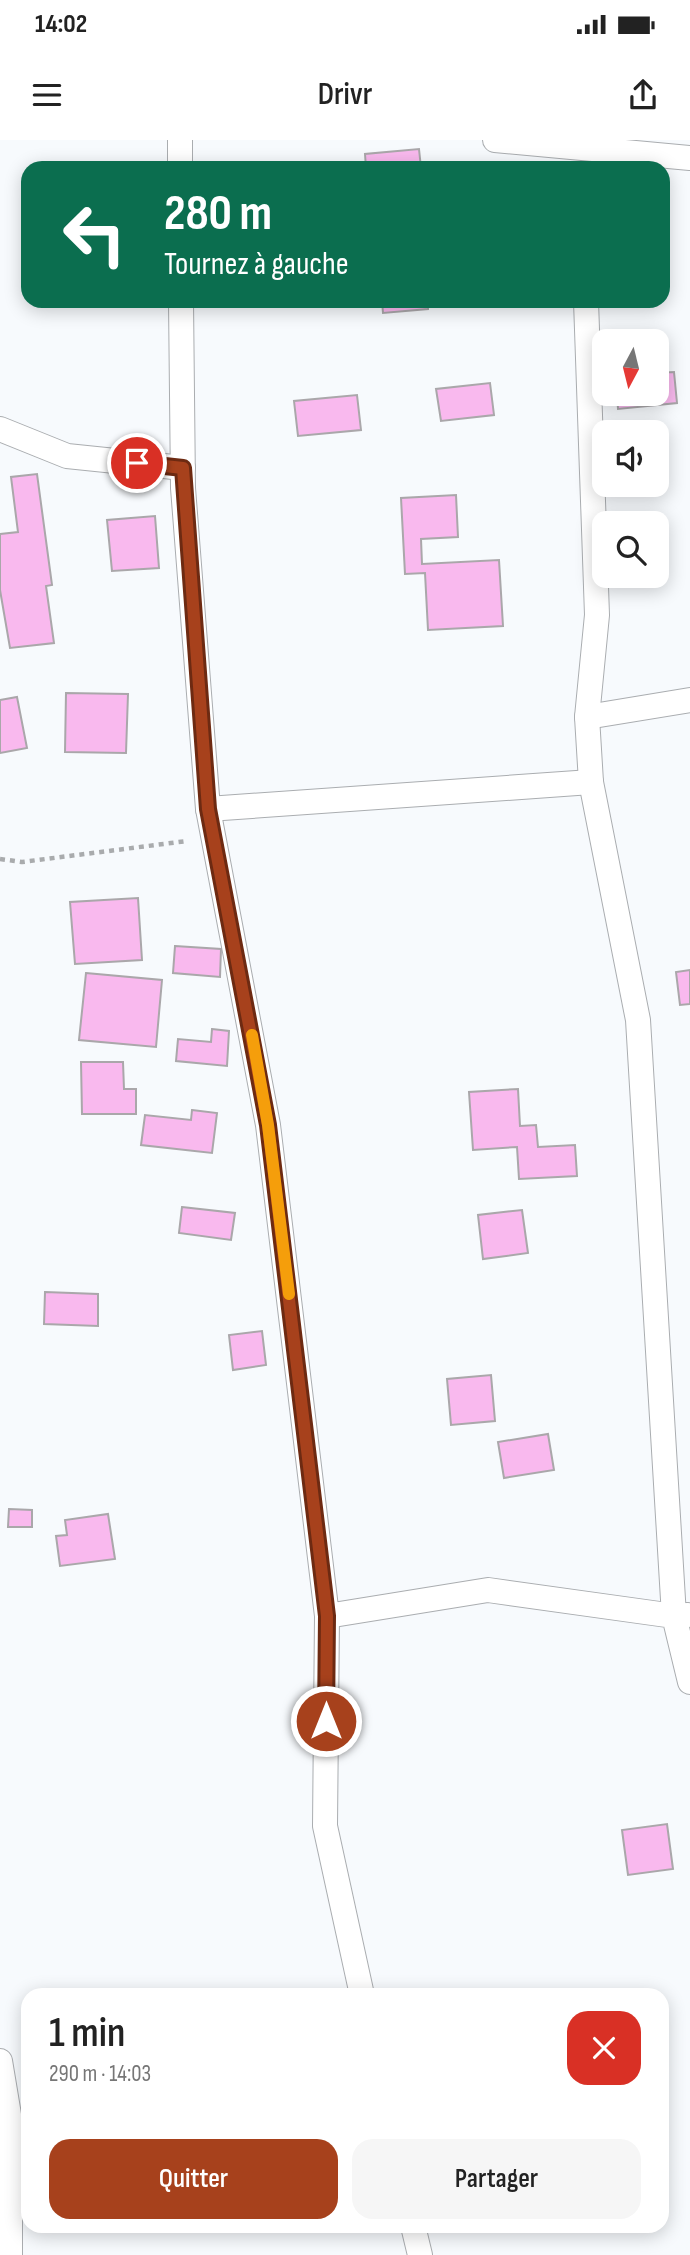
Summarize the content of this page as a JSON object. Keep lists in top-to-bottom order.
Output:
{
  "north": "bottom",
  "page": {
    "status": "14:02",
    "header": "Drivr",
    "turn": ["280 m", "Tournez à gauche"],
    "heading": ["1 min", "290 m · 14:03"],
    "buttons": ["Quitter", "Partager"]
  }
}
